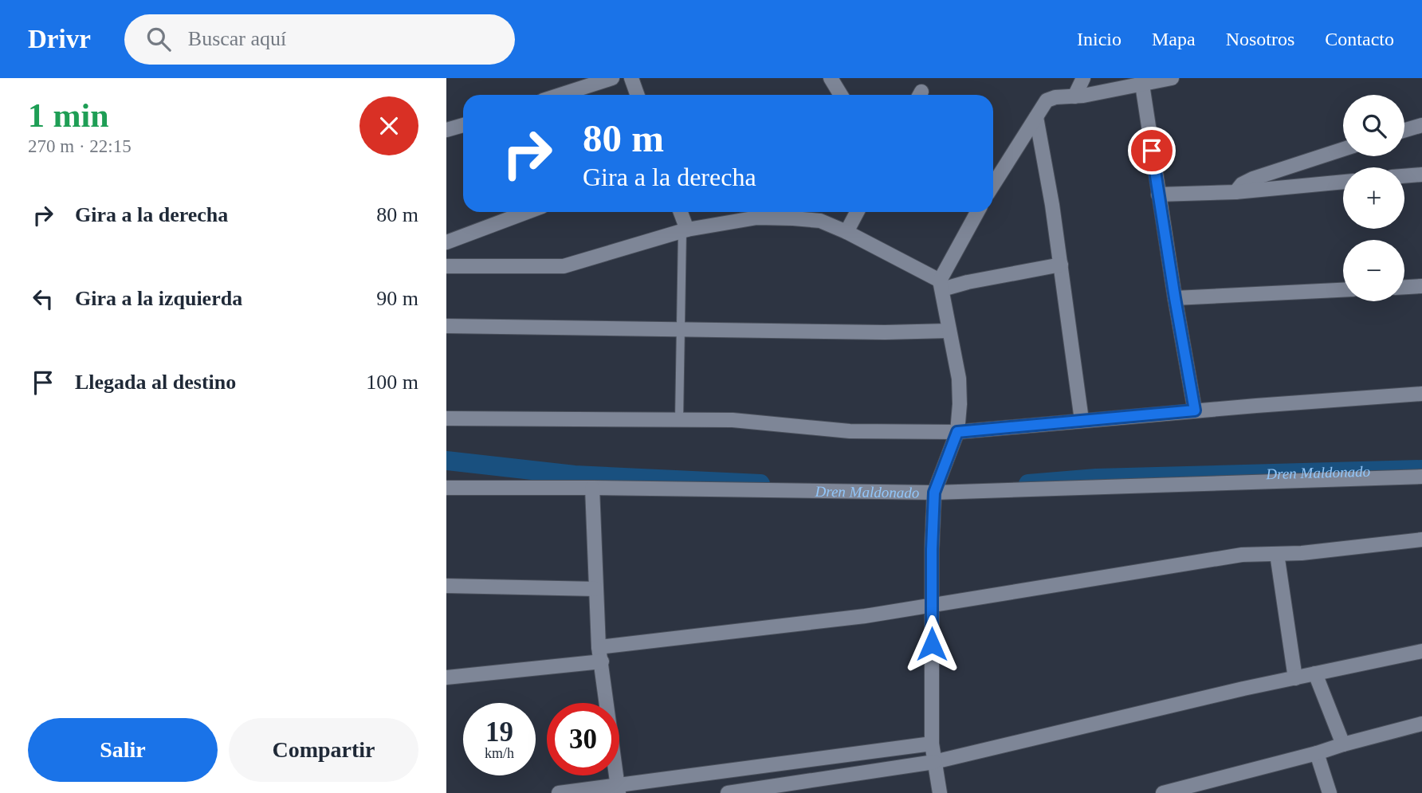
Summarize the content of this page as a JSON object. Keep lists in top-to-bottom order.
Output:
{
  "water": ["Dren Maldonado"],
  "page": {
    "header": "Drivr",
    "search": "Buscar aquí",
    "nav": [
      "Inicio",
      "Mapa",
      "Nosotros",
      "Contacto"
    ],
    "heading": ["1 min", "270 m · 22:15"],
    "map_buttons": ["+", "−"],
    "turn": ["80 m", "Gira a la derecha"],
    "list": [
      {
        "name": "Gira a la derecha",
        "value": "80 m"
      },
      {
        "name": "Gira a la izquierda",
        "value": "90 m"
      },
      {
        "name": "Llegada al destino",
        "value": "100 m"
      }
    ],
    "speed": "19 km/h",
    "limit": "30",
    "buttons": ["Salir", "Compartir"]
  }
}
